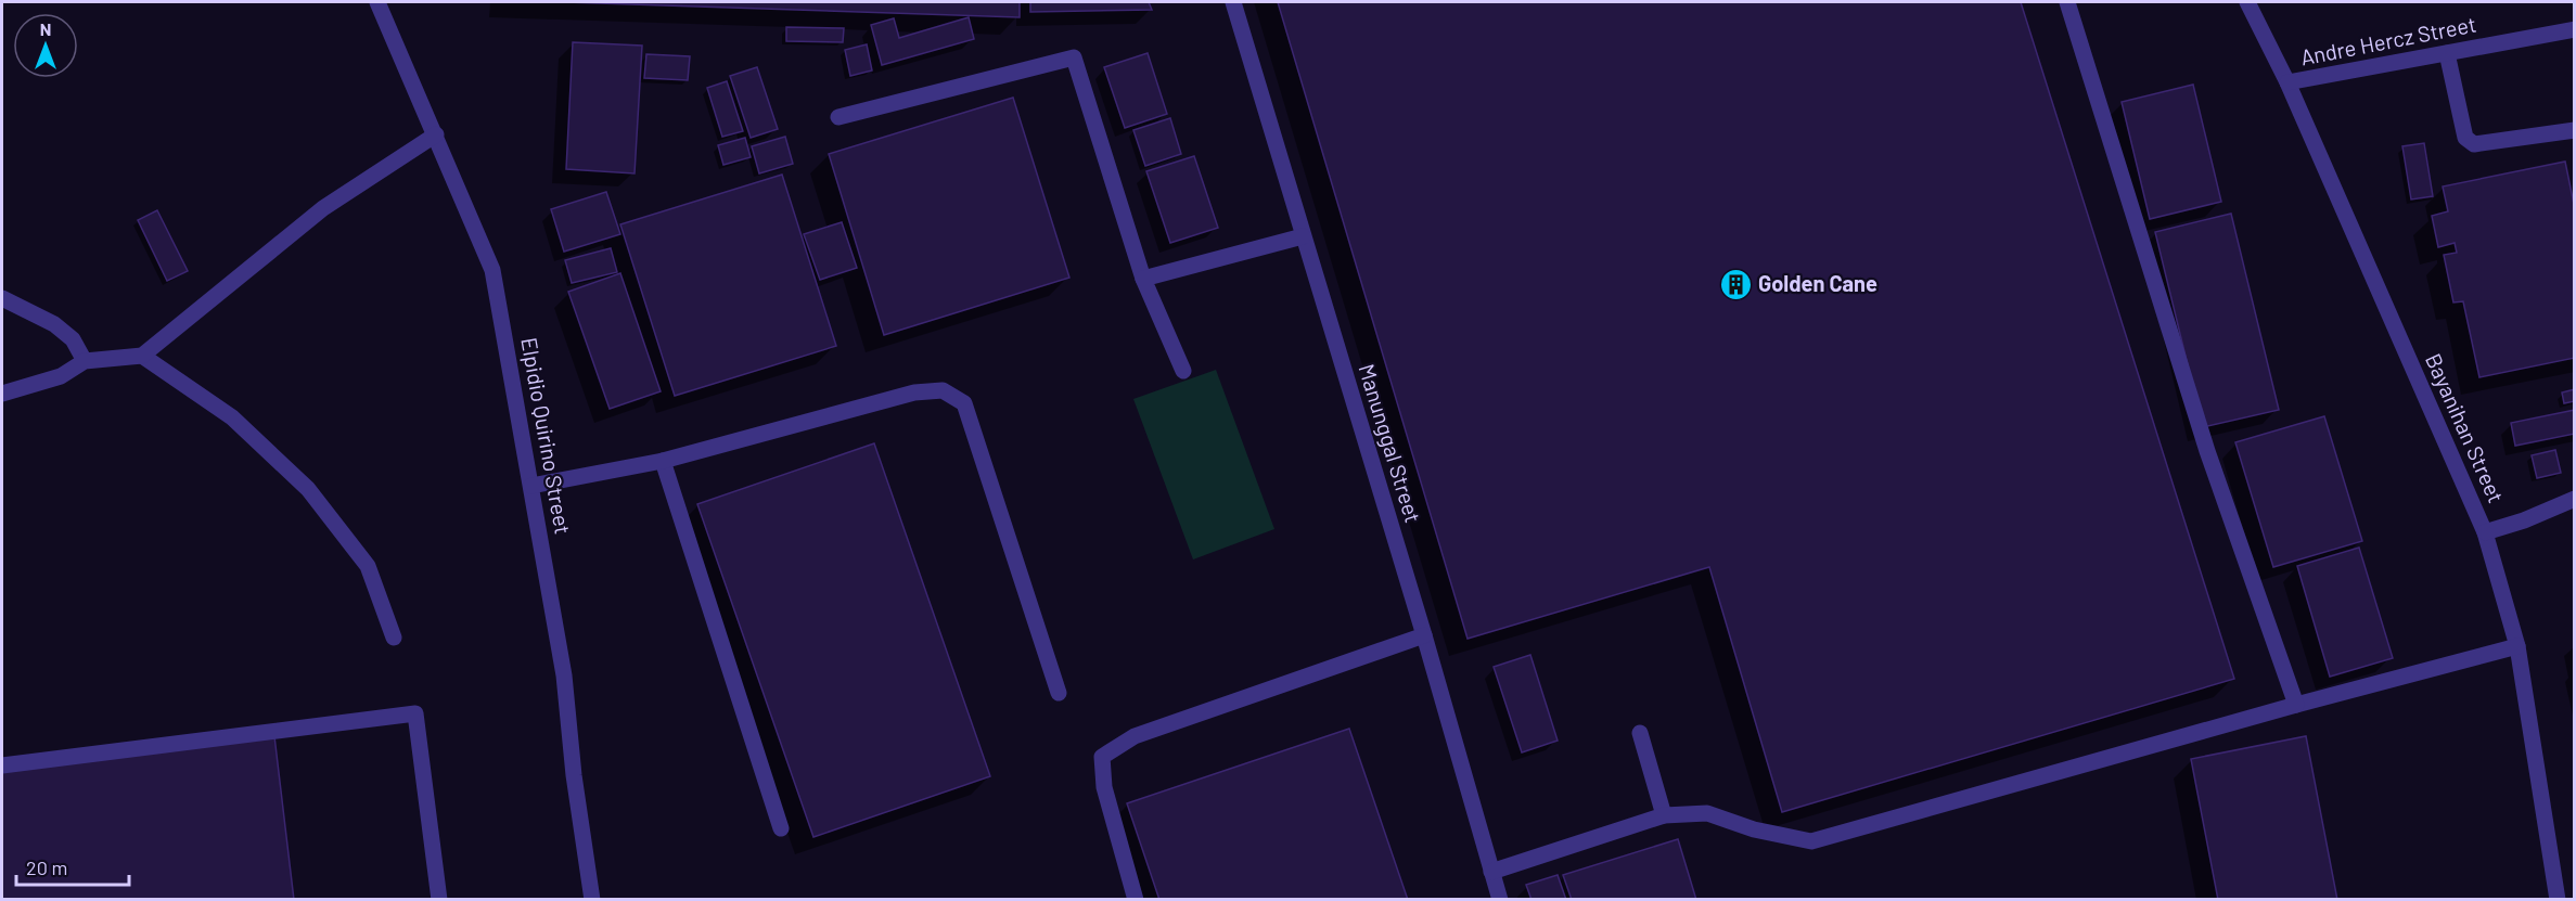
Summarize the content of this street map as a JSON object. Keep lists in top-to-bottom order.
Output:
{
  "streets": {
    "street": [
      "Andre Hercz Street",
      "Bayanihan Street",
      "Elpidio Quirino Street",
      "Manunggal Street"
    ]
  },
  "crossings": [
    ["Andre Hercz Street", "Bayanihan Street"]
  ],
  "places": {
    "building": ["Golden Cane"]
  },
  "scale_bar": "20 m",
  "north": "top"
}
